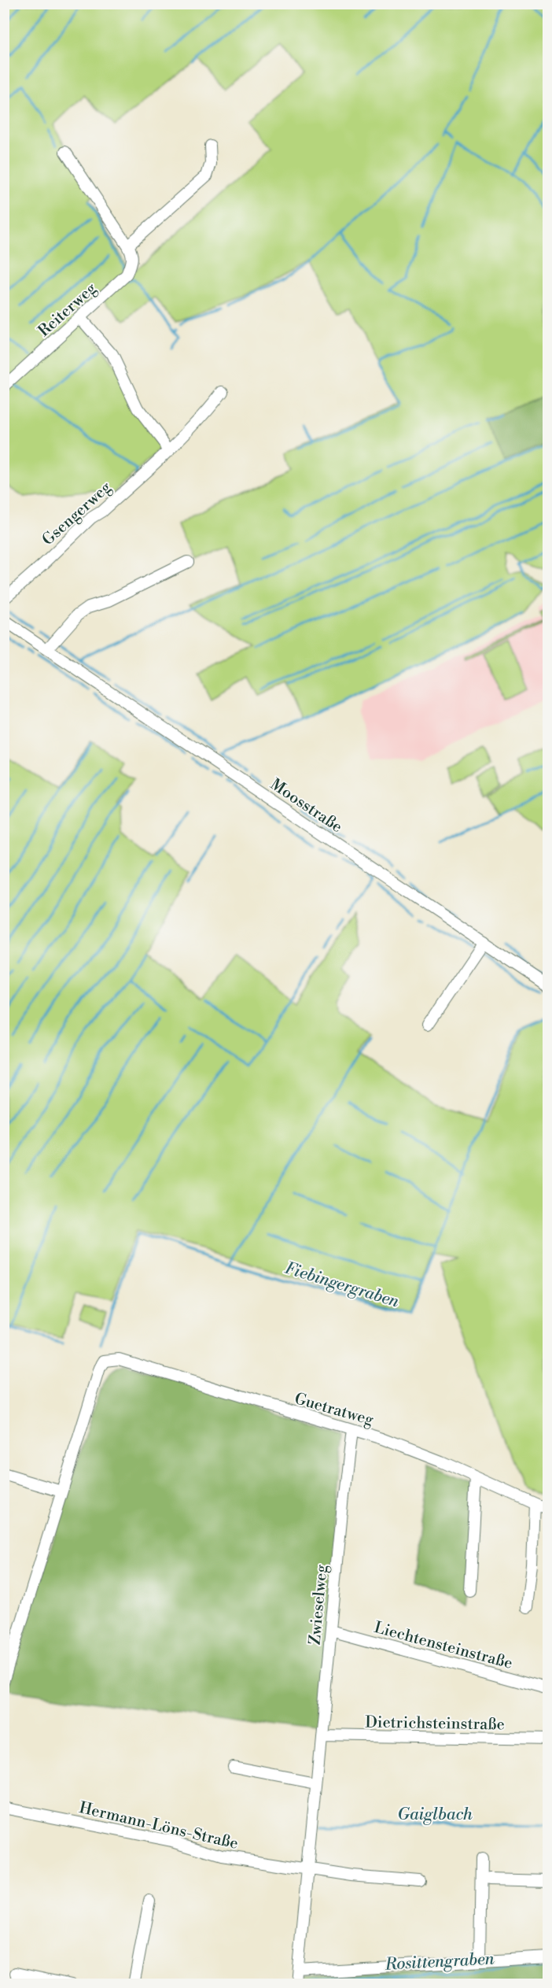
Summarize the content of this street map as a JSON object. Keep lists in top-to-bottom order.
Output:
{
  "streets": {
    "street": [
      "Reiterweg",
      "Gsengerweg",
      "Moosstraße",
      "Guetratweg",
      "Zwieselweg",
      "Liechtensteinstraße",
      "Dietrichsteinstraße",
      "Hermann-Löns-Straße"
    ]
  },
  "crossings": [
    ["Guetratweg", "Zwieselweg"],
    ["Zwieselweg", "Liechtensteinstraße"],
    ["Zwieselweg", "Dietrichsteinstraße"],
    ["Zwieselweg", "Hermann-Löns-Straße"]
  ],
  "water": ["Fiebingergraben", "Gaiglbach", "Rosittengraben"]
}
